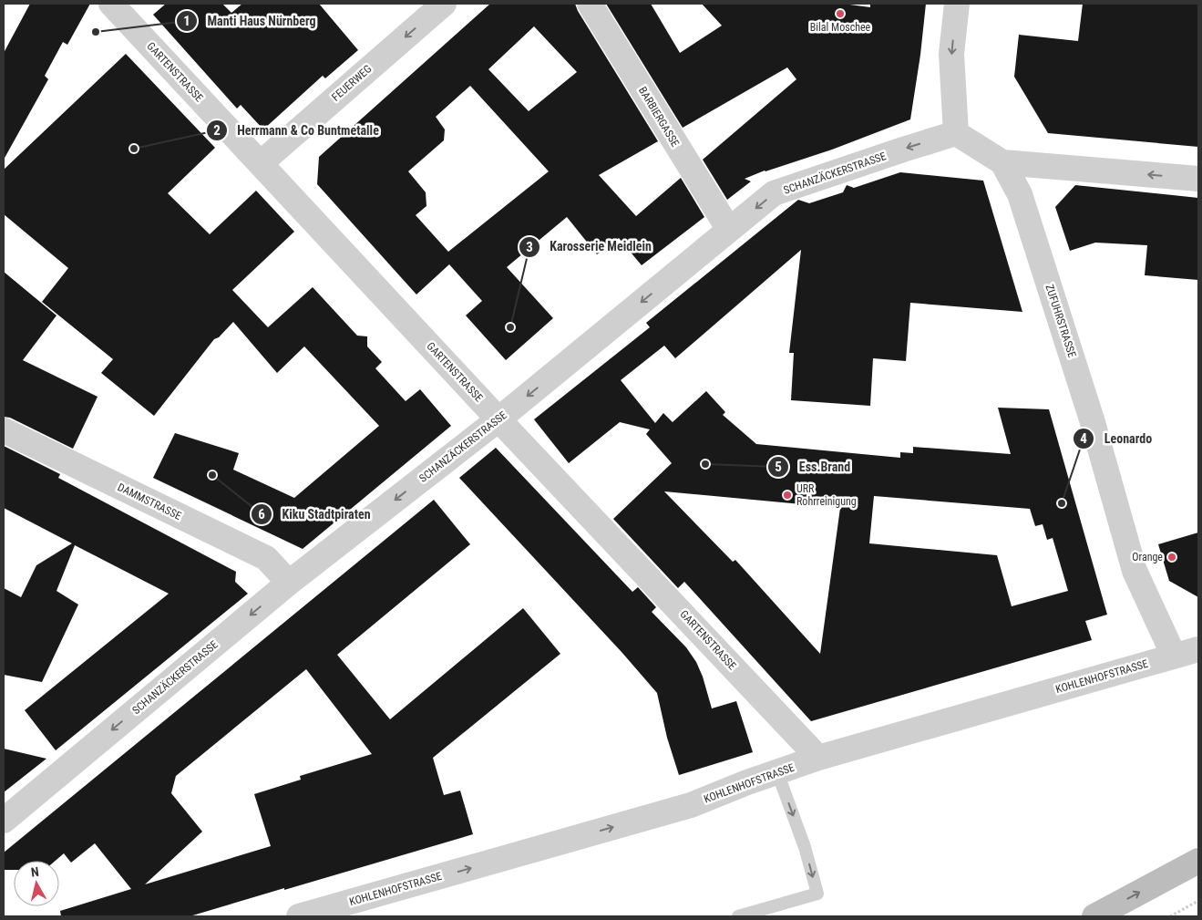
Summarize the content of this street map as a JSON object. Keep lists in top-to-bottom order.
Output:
{
  "streets": {
    "street": [
      "GARTENSTRASSE",
      "FEUERWEG",
      "BARBIERGASSE",
      "SCHANZÄCKERSTRASSE",
      "ZUFUHRSTRASSE",
      "DAMMSTRASSE",
      "KOHLENHOFSTRASSE"
    ]
  },
  "crossings": [
    ["GARTENSTRASSE", "FEUERWEG"],
    ["GARTENSTRASSE", "SCHANZÄCKERSTRASSE"],
    ["GARTENSTRASSE", "KOHLENHOFSTRASSE"],
    ["BARBIERGASSE", "SCHANZÄCKERSTRASSE"],
    ["SCHANZÄCKERSTRASSE", "ZUFUHRSTRASSE"],
    ["SCHANZÄCKERSTRASSE", "DAMMSTRASSE"],
    ["ZUFUHRSTRASSE", "KOHLENHOFSTRASSE"]
  ],
  "one_way": ["FEUERWEG", "SCHANZÄCKERSTRASSE", "KOHLENHOFSTRASSE"],
  "places": [
    "Bilal Moschee",
    "Manti Haus Nürnberg",
    "Herrmann & Co Buntmetalle",
    "Karosserie Meidlein",
    "Ess.Brand",
    "Kiku Stadtpiraten",
    "URR Rohrreinigung",
    "Leonardo",
    "Orange"
  ],
  "north": "top"
}
